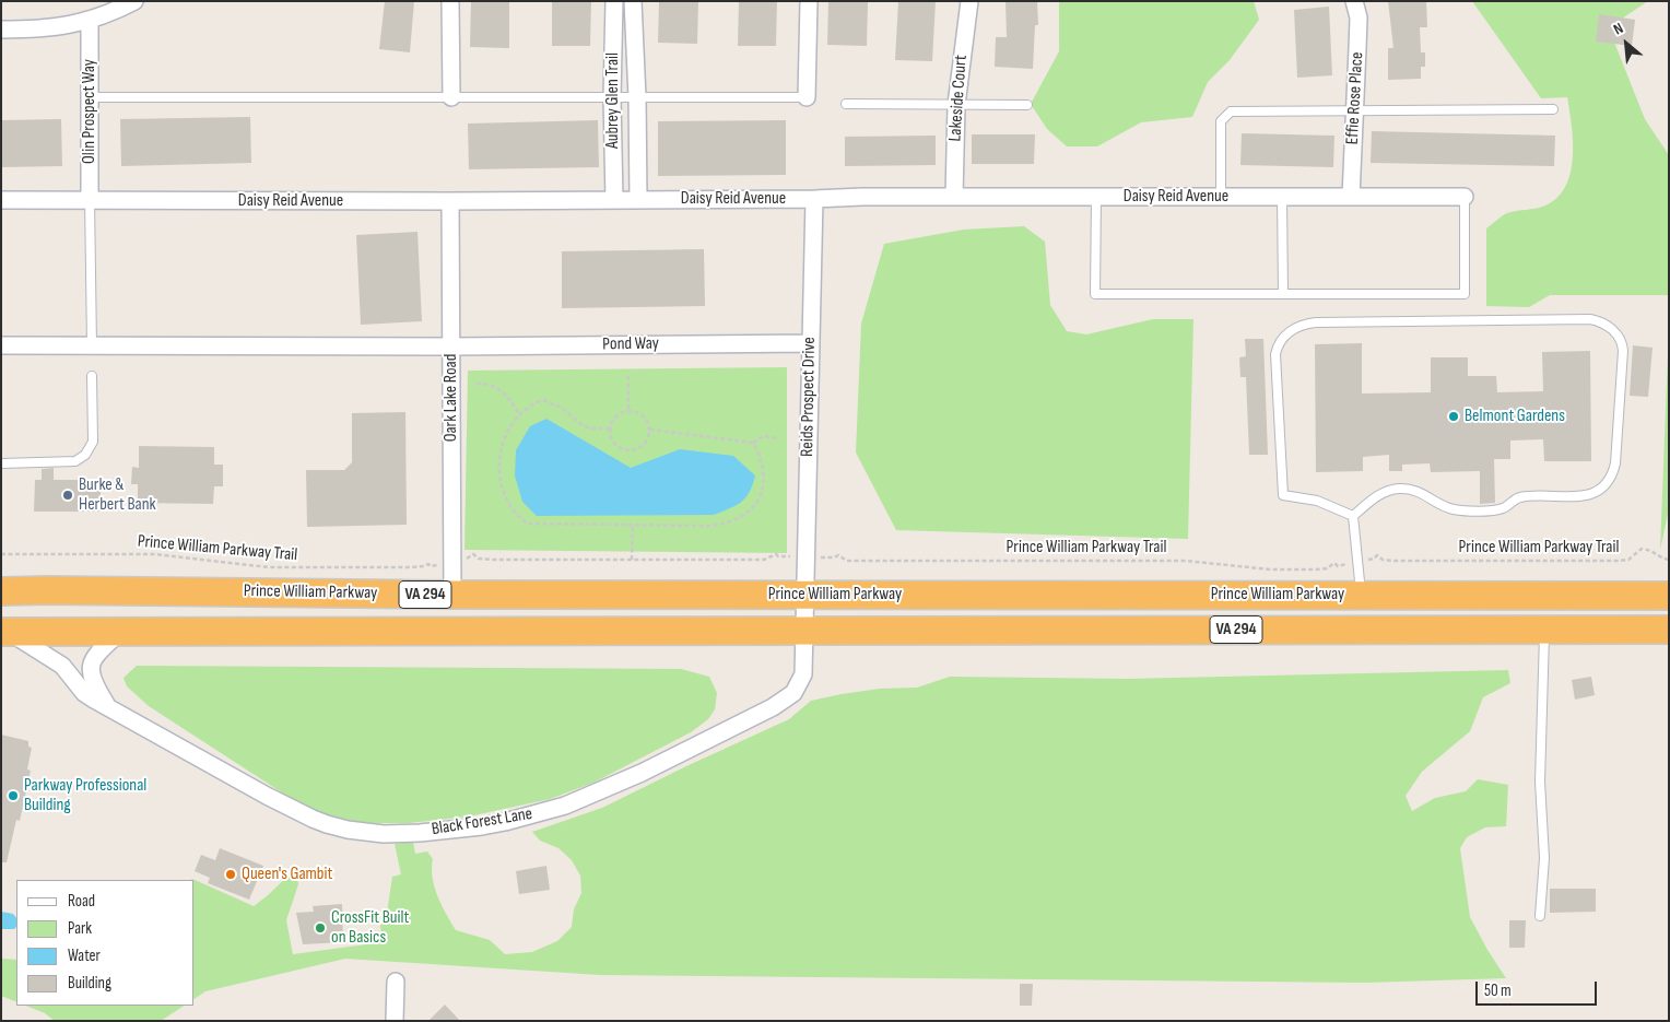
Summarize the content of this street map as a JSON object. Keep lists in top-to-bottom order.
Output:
{
  "streets": {
    "highway": ["Prince William Parkway", "VA 294"],
    "street": [
      "Lakeside Court",
      "Effie Rose Place",
      "Aubrey Glen Trail",
      "Olin Prospect Way",
      "Daisy Reid Avenue",
      "Pond Way",
      "Reids Prospect Drive",
      "Oark Lake Road",
      "Black Forest Lane"
    ],
    "path": ["Prince William Parkway Trail"]
  },
  "crossings": [
    ["Lakeside Court", "Daisy Reid Avenue"],
    ["Effie Rose Place", "Daisy Reid Avenue"],
    ["Aubrey Glen Trail", "Daisy Reid Avenue"],
    ["Olin Prospect Way", "Daisy Reid Avenue"],
    ["Daisy Reid Avenue", "Reids Prospect Drive"],
    ["Daisy Reid Avenue", "Oark Lake Road"],
    ["Pond Way", "Reids Prospect Drive"],
    ["Pond Way", "Oark Lake Road"],
    ["Reids Prospect Drive", "Prince William Parkway"],
    ["Reids Prospect Drive", "Black Forest Lane"],
    ["Oark Lake Road", "Prince William Parkway"],
    ["Prince William Parkway", "Black Forest Lane"]
  ],
  "places": [
    "Belmont Gardens",
    "Burke & Herbert Bank",
    "Parkway Professional Building",
    "Queen's Gambit",
    "CrossFit Built on Basics"
  ],
  "legend": [
    "Road",
    "Park",
    "Water",
    "Building"
  ],
  "scale_bar": "50 m",
  "north": "top left"
}
